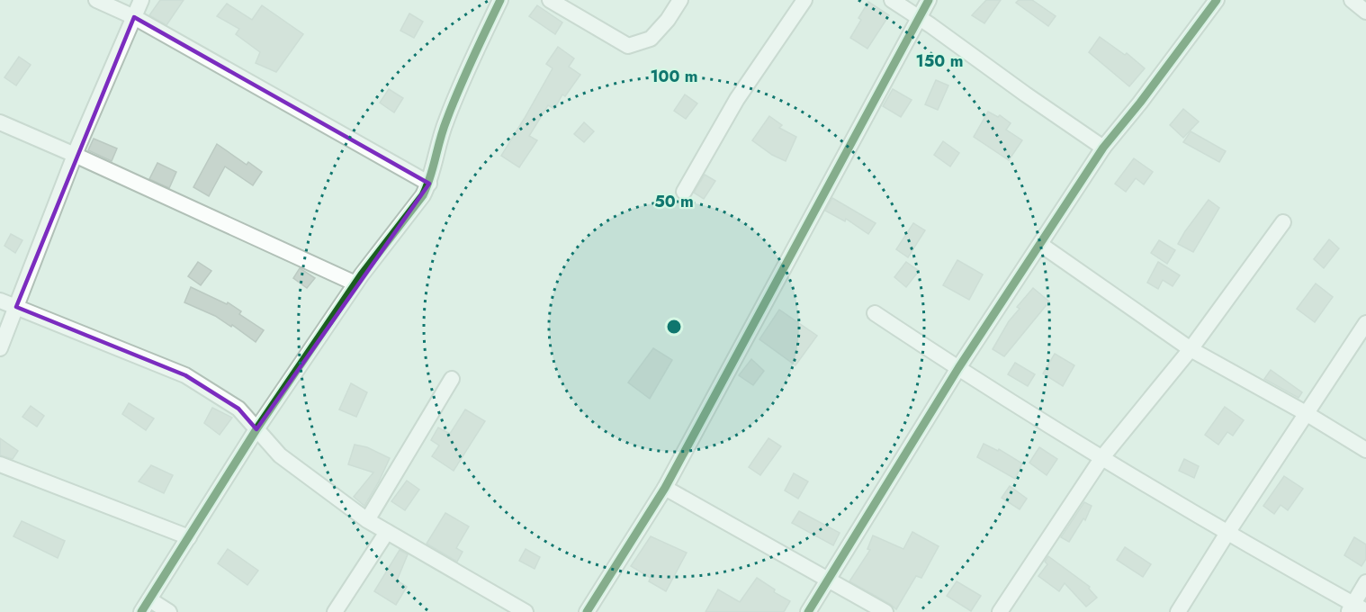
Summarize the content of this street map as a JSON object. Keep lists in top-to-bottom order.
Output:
{
  "rings": ["150 m", "100 m", "50 m"]
}
